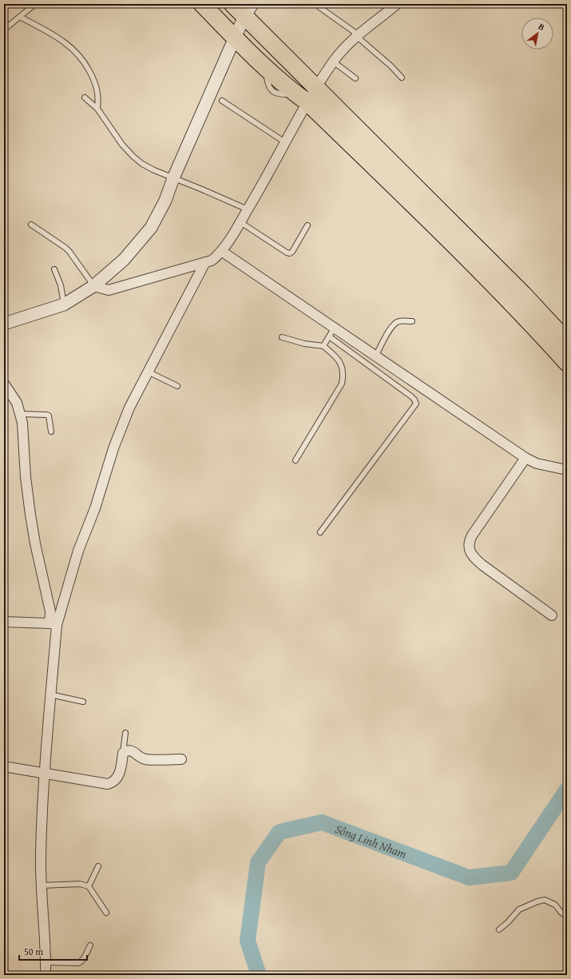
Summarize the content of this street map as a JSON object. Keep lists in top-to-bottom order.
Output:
{
  "water": ["Sông Linh Nham"],
  "scale_bar": "50 m",
  "north": "top right"
}
